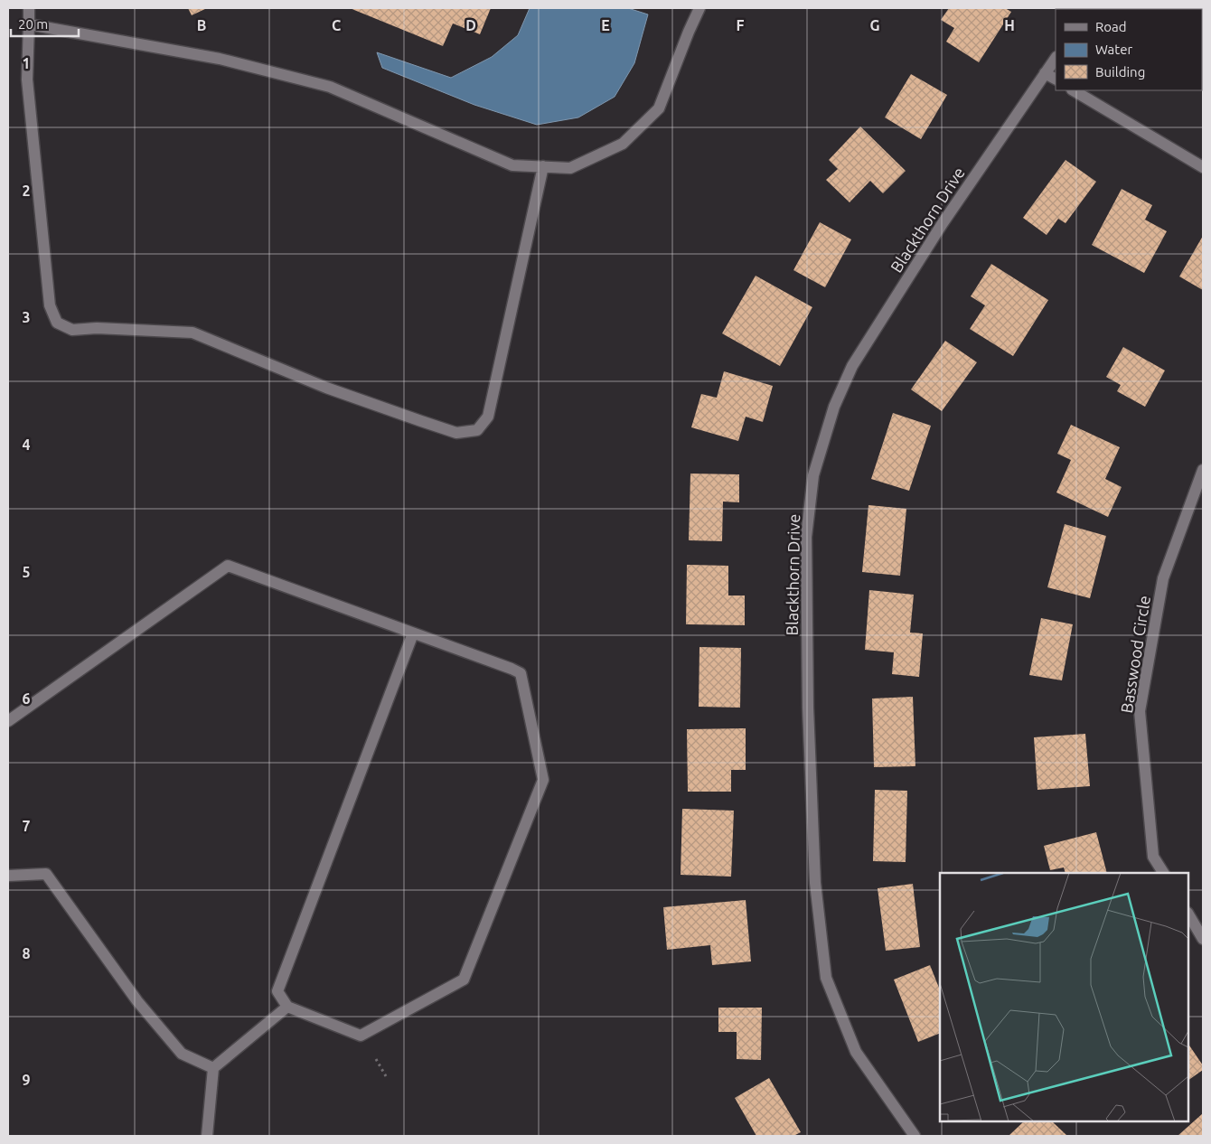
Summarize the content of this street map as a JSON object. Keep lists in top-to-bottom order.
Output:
{
  "streets": {
    "street": ["Blackthorn Drive", "Basswood Circle"]
  },
  "legend": ["Road", "Water", "Building"],
  "scale_bar": "20 m",
  "grid": {
    "columns": [
      "B",
      "C",
      "D",
      "E",
      "F",
      "G",
      "H"
    ],
    "rows": [
      "1",
      "2",
      "3",
      "4",
      "5",
      "6",
      "7",
      "8",
      "9"
    ]
  }
}
